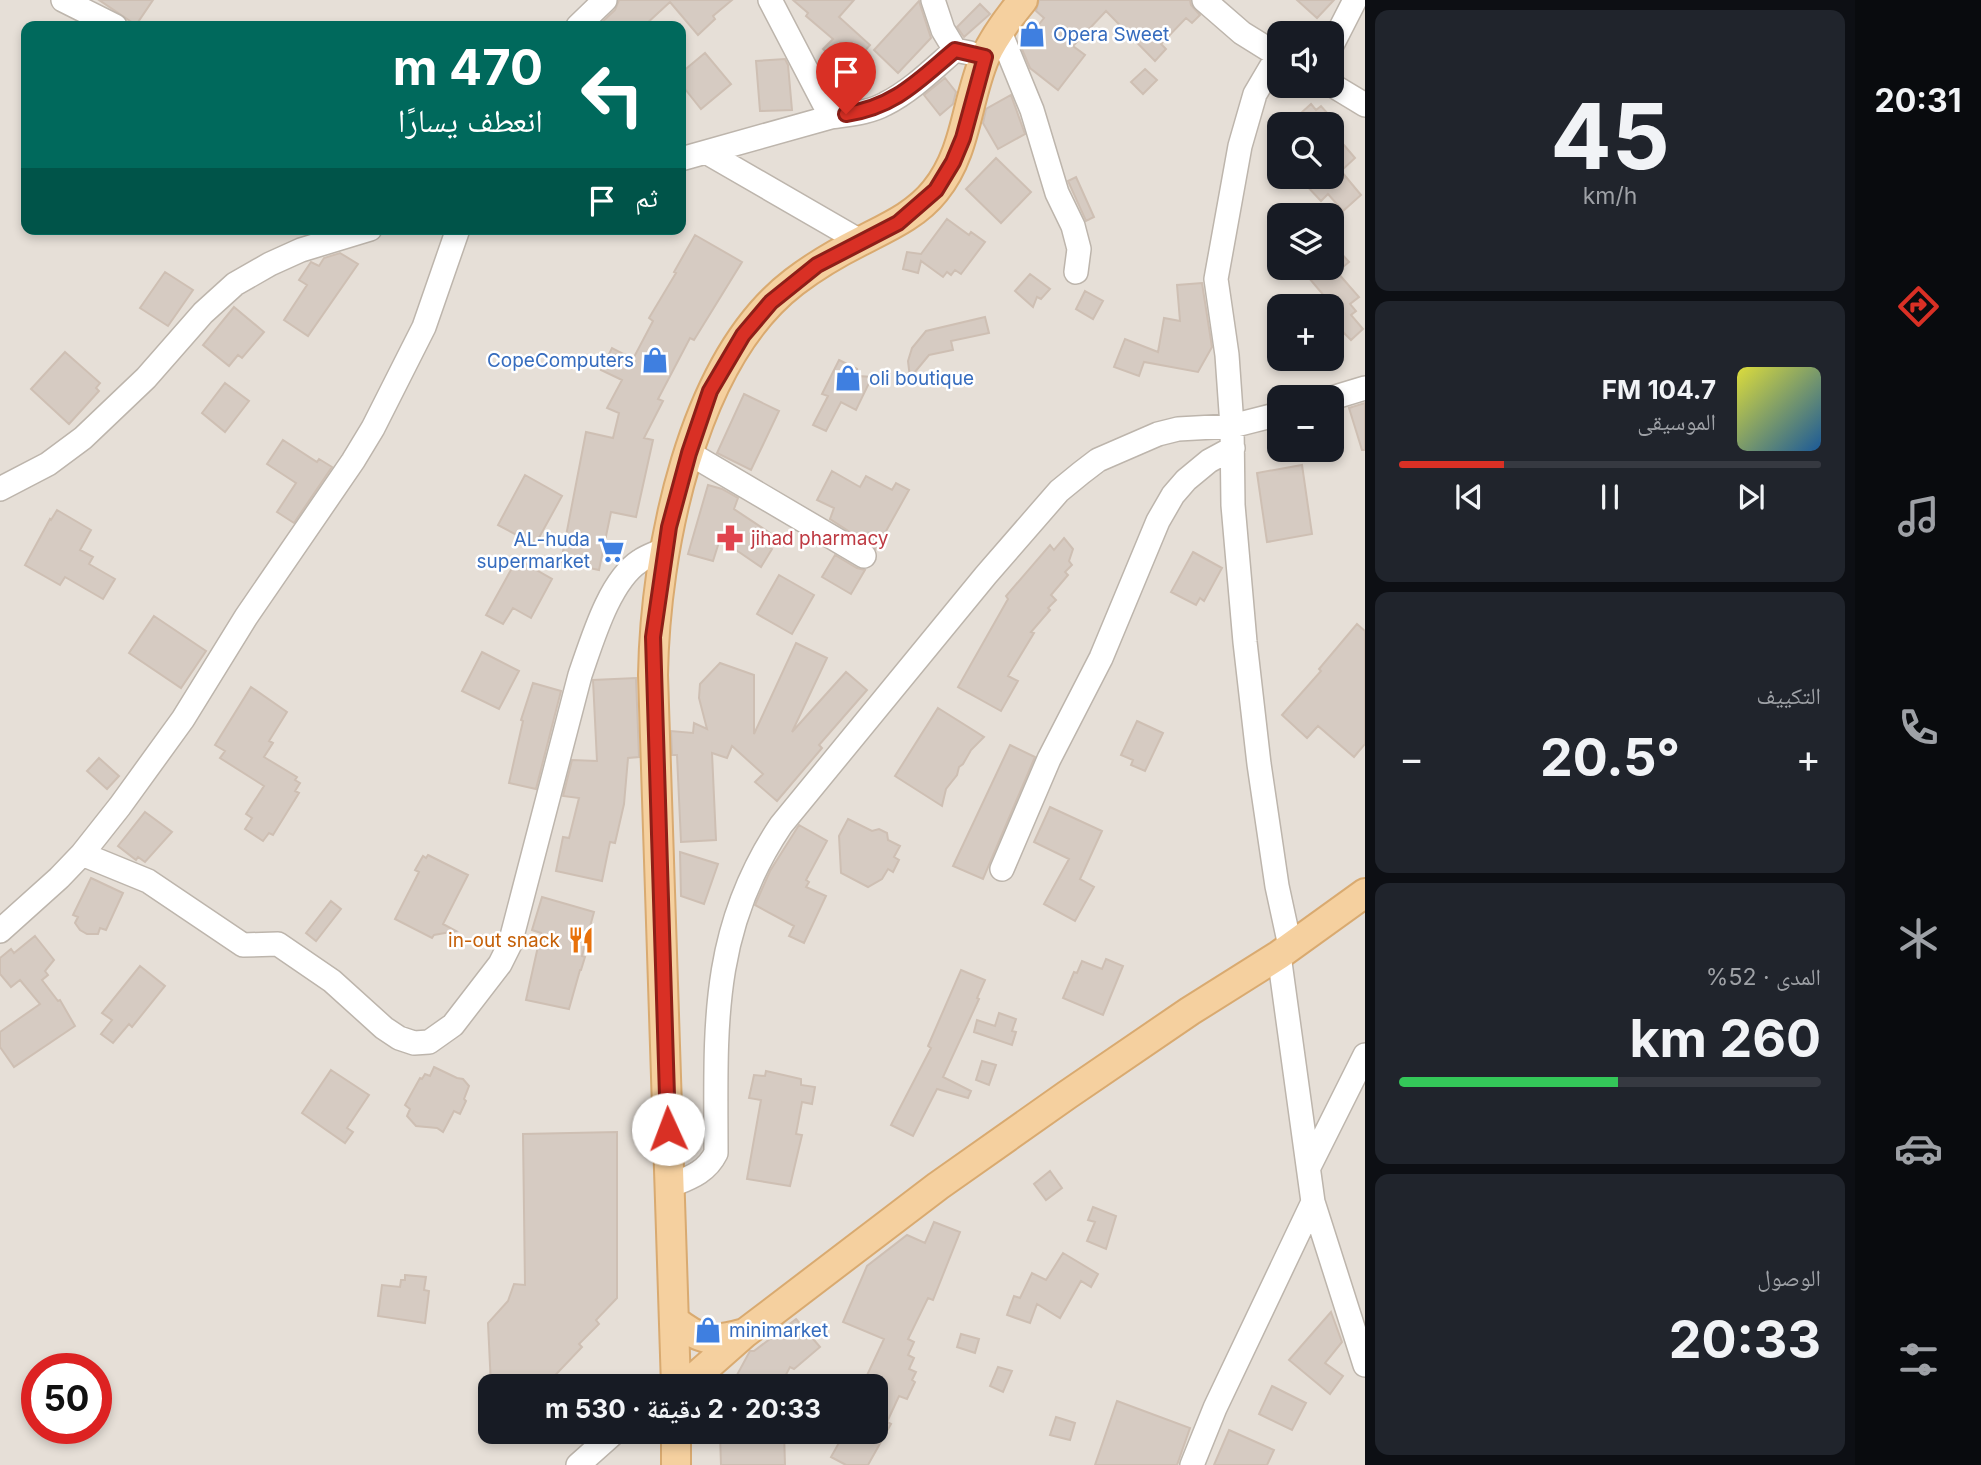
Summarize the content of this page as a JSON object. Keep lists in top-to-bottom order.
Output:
{
  "places": {
    "shop": [
      "Opera Sweet",
      "CopeComputers",
      "oli boutique",
      "minimarket"
    ],
    "pharmacy": ["jihad pharmacy"],
    "supermarket": ["AL-huda supermarket"],
    "restaurant": ["in-out snack"]
  },
  "page": {
    "tabs": "20:31",
    "tile": [
      ["45", "km/h"],
      "التكييف",
      ["المدى · 52%", "260 km"],
      ["الوصول", "20:33"]
    ],
    "map_buttons": ["+", "−"],
    "turn": ["470 m", "انعطف يسارًا"],
    "then": "ثم",
    "song": ["104.7 FM", "الموسيقى"],
    "heat": ["−", "20.5°", "+"],
    "limit": "50",
    "trip": "20:33 · 2 دقيقة · 530 m"
  }
}
